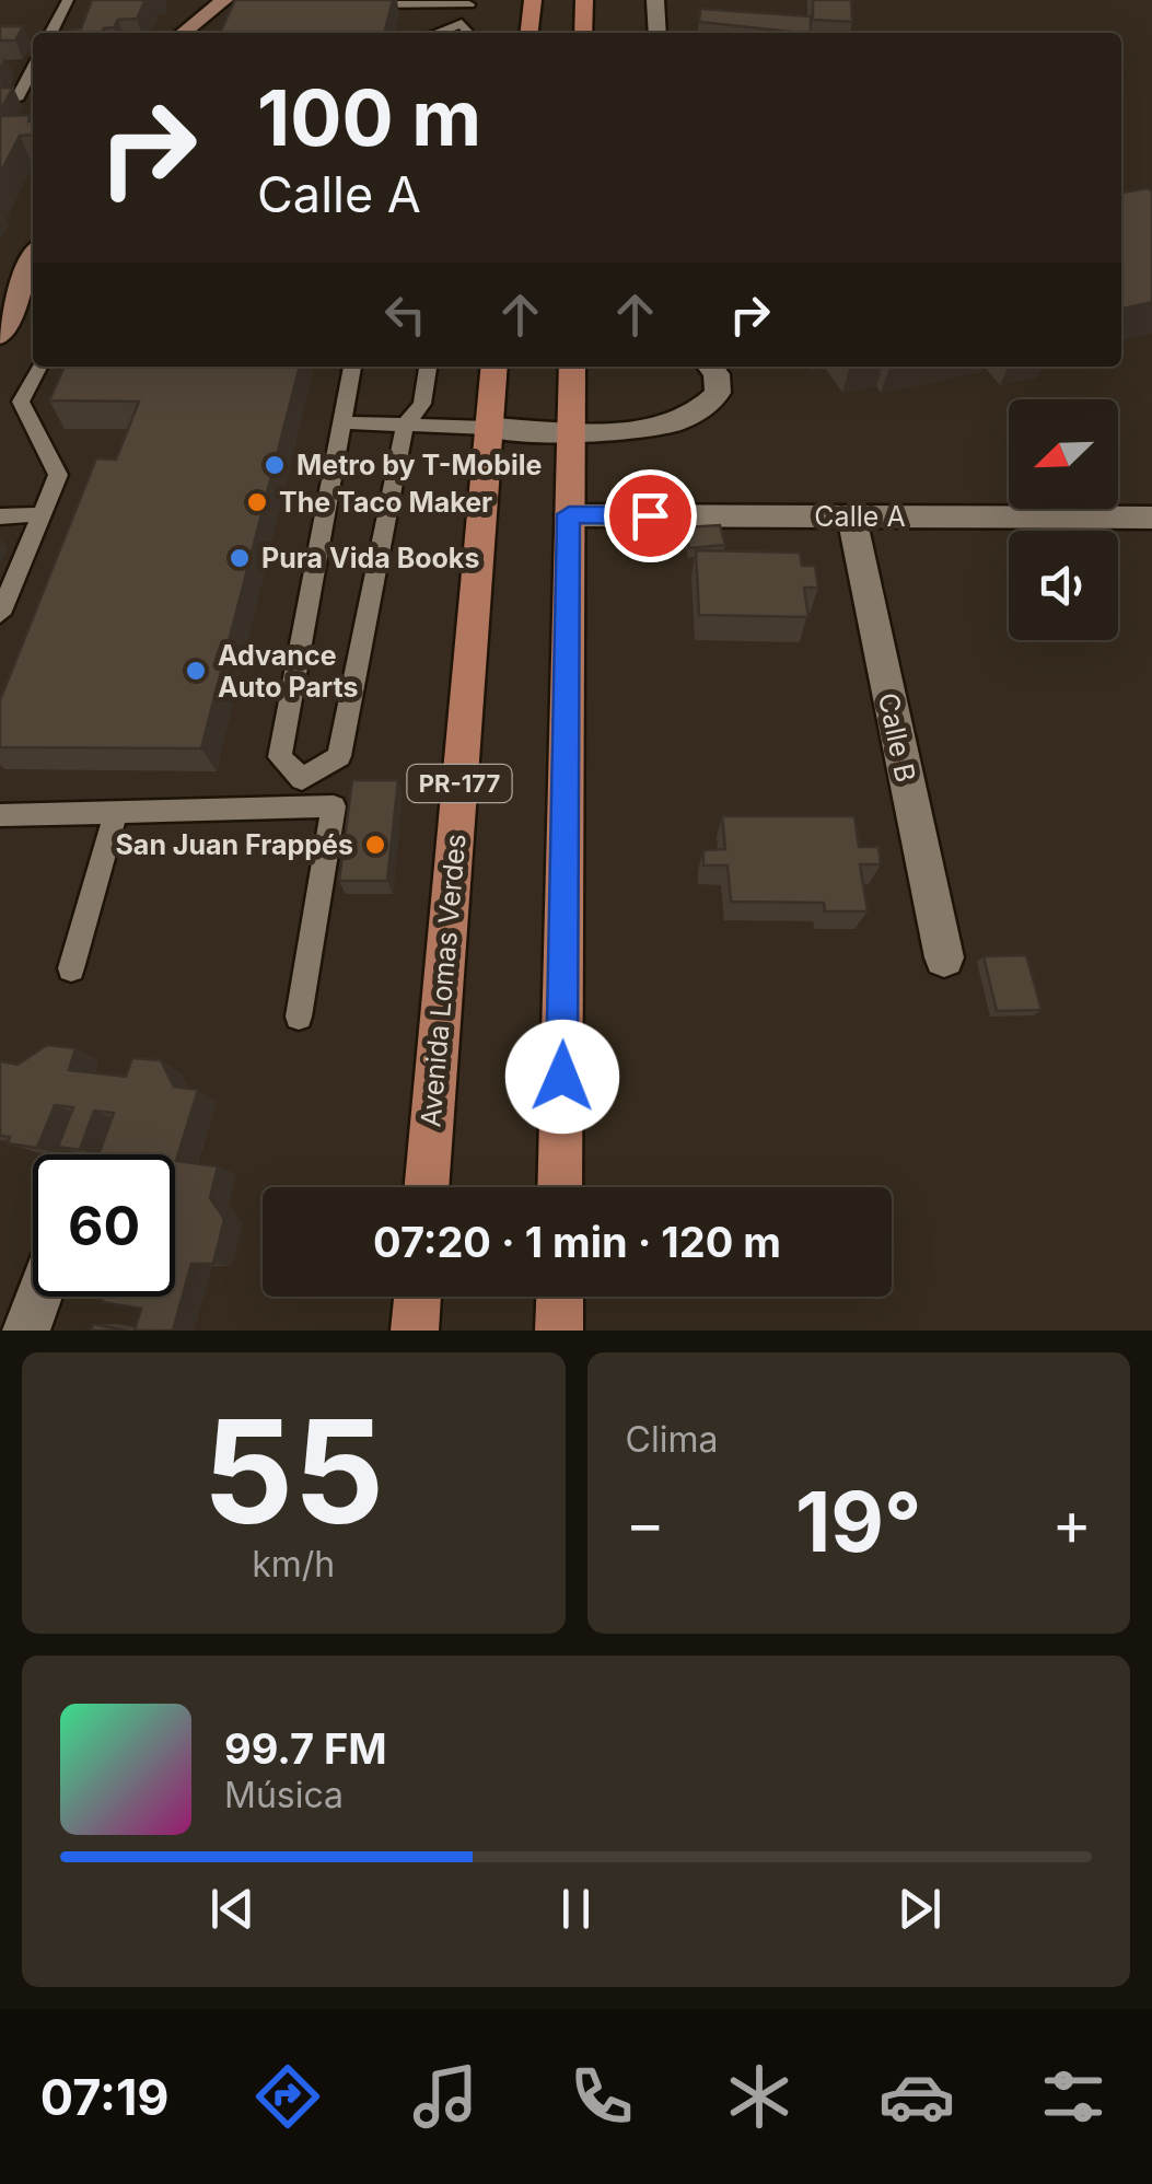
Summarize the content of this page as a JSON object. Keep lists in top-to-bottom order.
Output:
{
  "streets": {
    "main road": ["PR-177", "Avenida Lomas Verdes"],
    "street": ["Calle A", "Calle B"]
  },
  "crossings": [
    ["Calle A", "Calle B"]
  ],
  "places": [
    "Metro by T-Mobile",
    "The Taco Maker",
    "Pura Vida Books",
    "Advance Auto Parts",
    "San Juan Frappés"
  ],
  "north": "bottom left",
  "page": {
    "turn": ["100 m", "Calle A"],
    "limit": "60",
    "trip": "07:20 · 1 min · 120 m",
    "tile": [
      ["55", "km/h"],
      "Clima"
    ],
    "heat": ["−", "19°", "+"],
    "song": ["99.7 FM", "Música"],
    "tabs": "07:19"
  }
}
